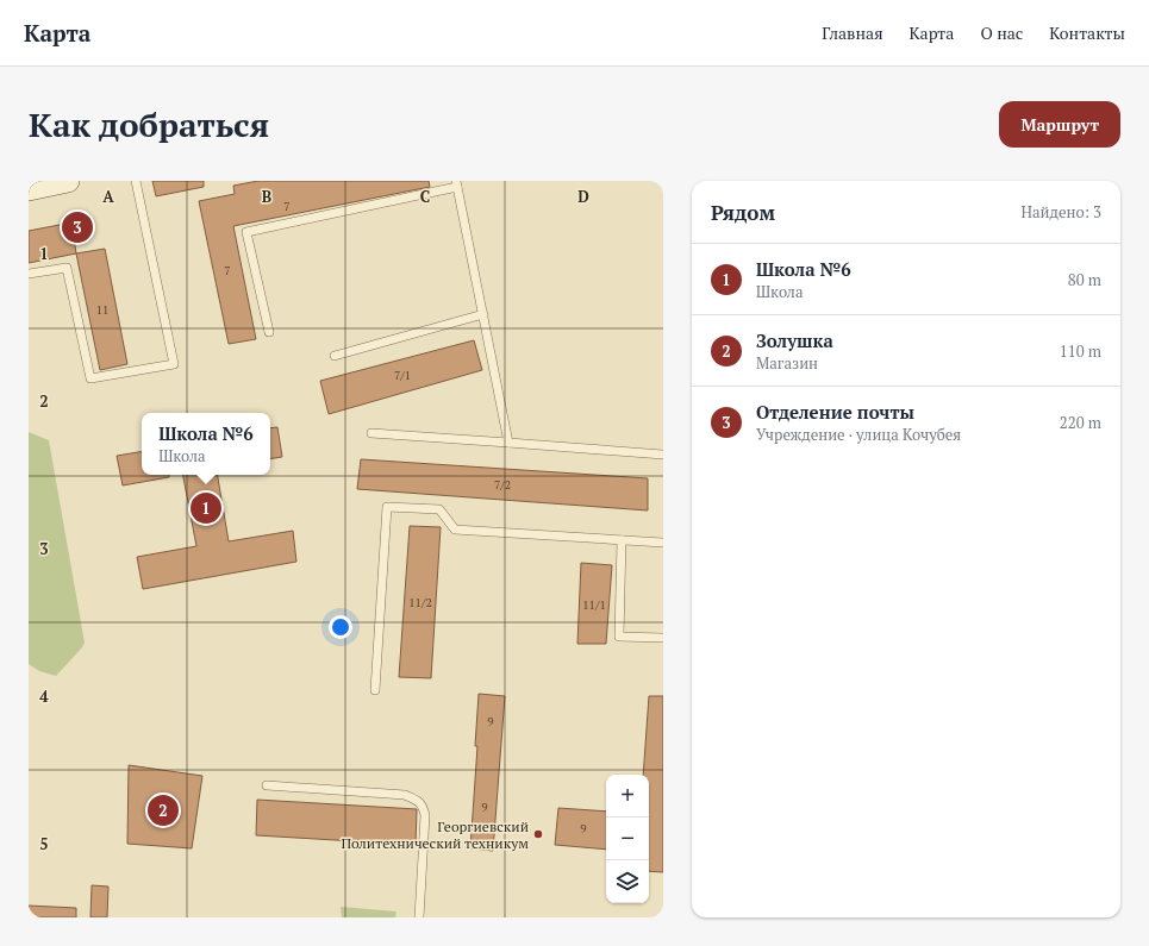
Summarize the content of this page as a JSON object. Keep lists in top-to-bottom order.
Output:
{
  "places": ["Георгиевский Политехнический техникум"],
  "house_numbers": [
    "7",
    "7",
    "11",
    "7/1",
    "7/2",
    "11/2",
    "11/1",
    "9",
    "9",
    "9"
  ],
  "page": {
    "header": "Карта",
    "nav": [
      "Главная",
      "Карта",
      "О нас",
      "Контакты"
    ],
    "buttons": "Маршрут",
    "title": "Как добраться",
    "heading": ["Рядом", "Найдено: 3"],
    "pins": ["3", "1", "2"],
    "list": [
      {
        "mark": "1",
        "name": "Школа №6",
        "note": "Школа",
        "value": "80 m"
      },
      {
        "mark": "2",
        "name": "Золушка",
        "note": "Магазин",
        "value": "110 m"
      },
      {
        "mark": "3",
        "name": "Отделение почты",
        "note": "Учреждение · улица Кочубея",
        "value": "220 m"
      }
    ],
    "popup": ["Школа №6", "Школа"],
    "map_buttons": ["+", "−"]
  },
  "grid": {
    "columns": [
      "A",
      "B",
      "C",
      "D"
    ],
    "rows": [
      "1",
      "2",
      "3",
      "4",
      "5"
    ]
  }
}
